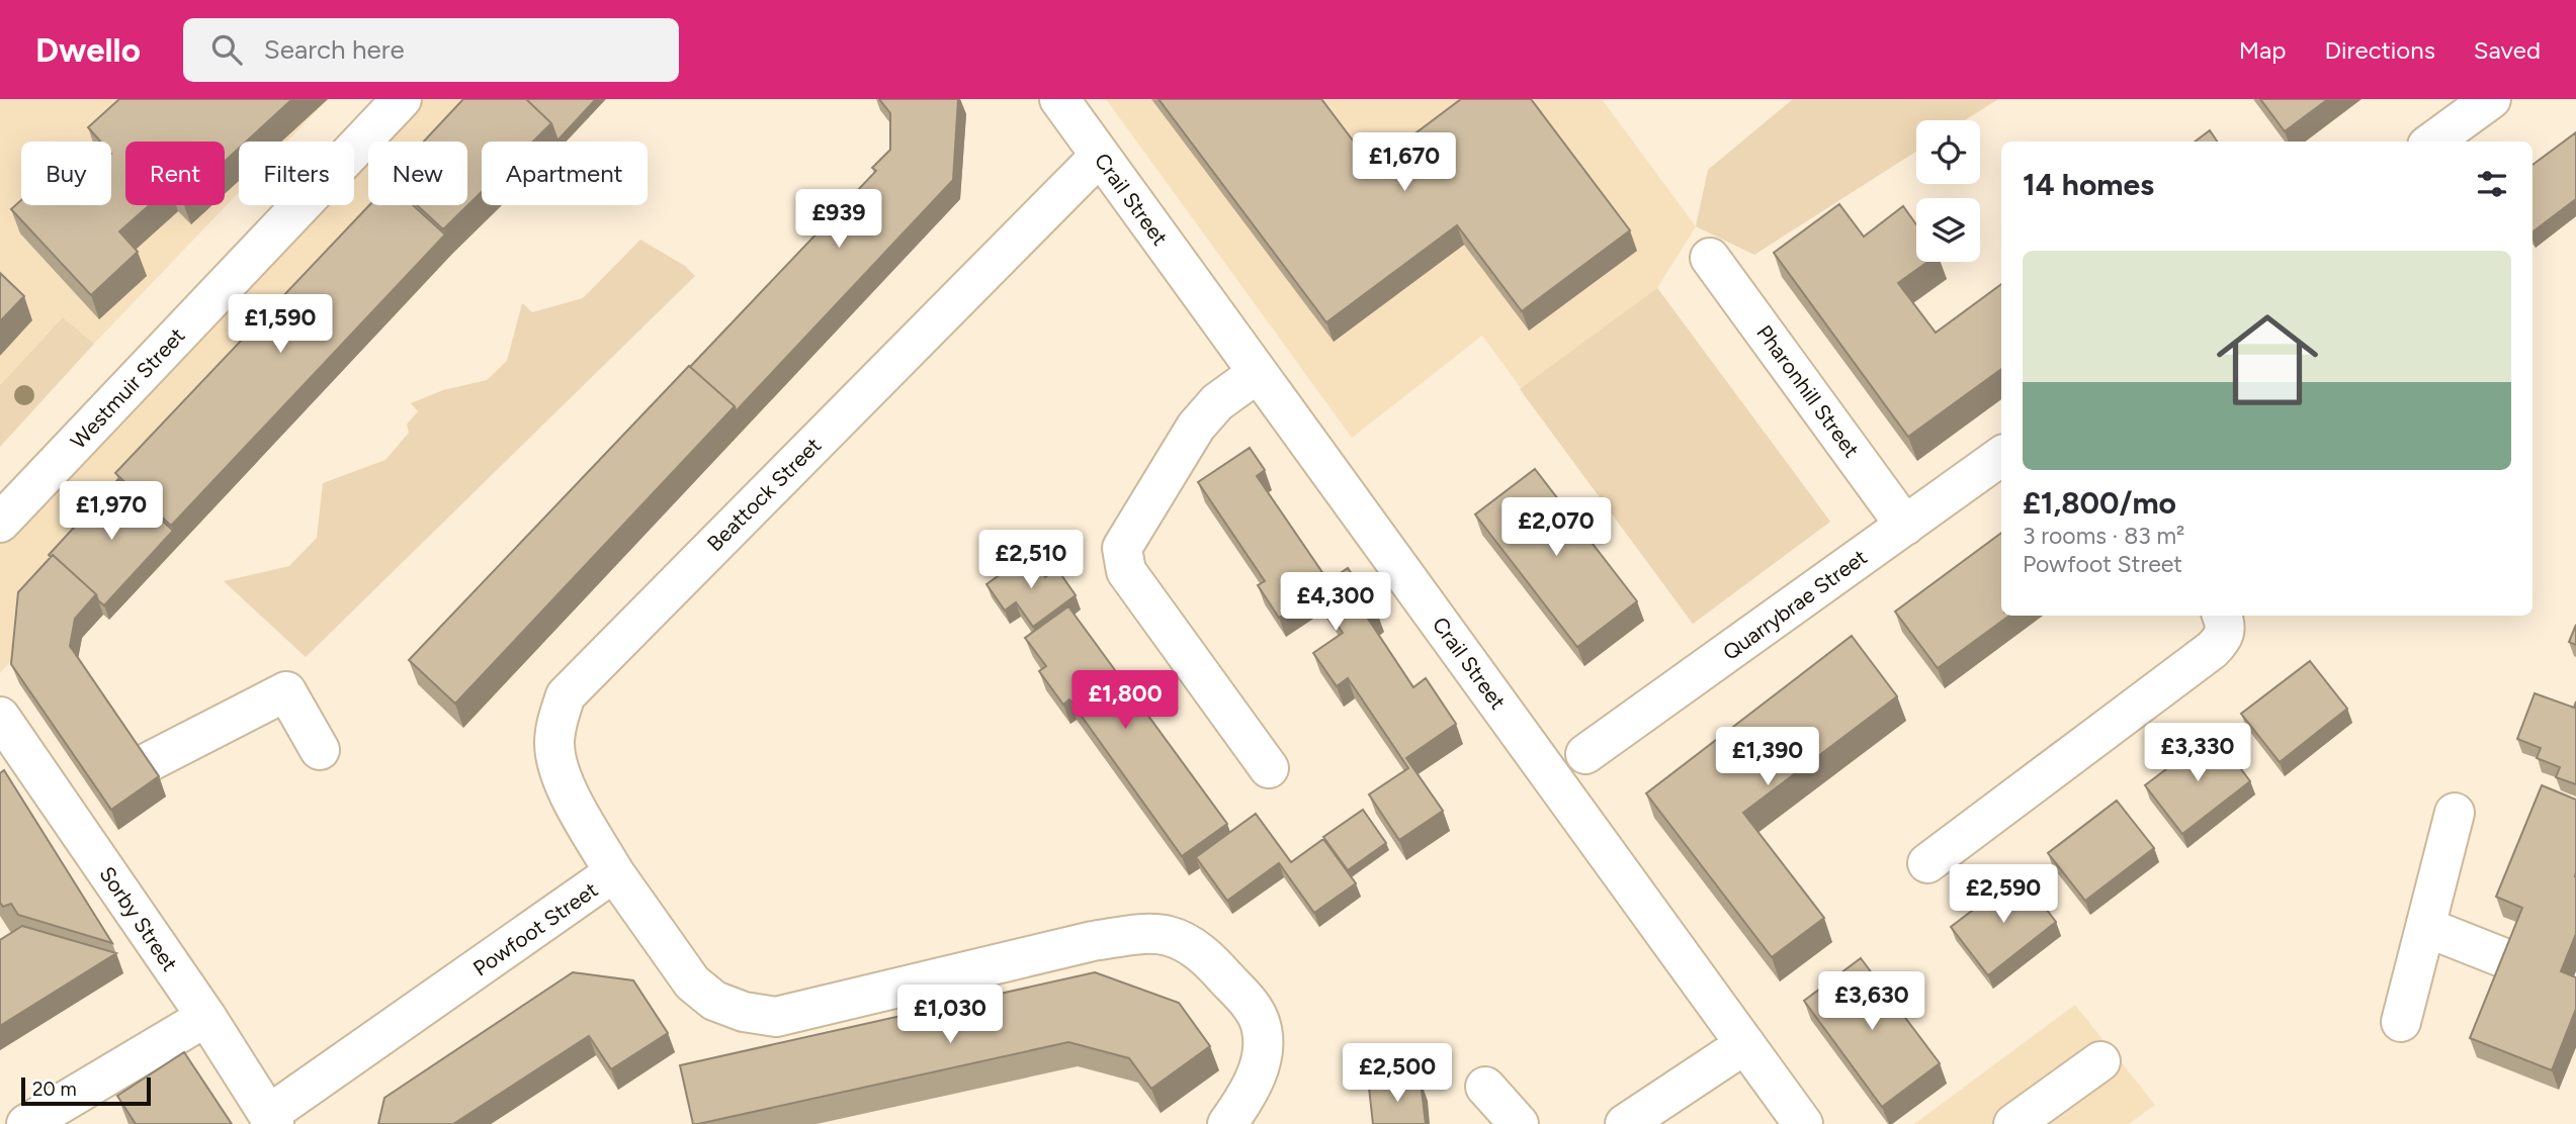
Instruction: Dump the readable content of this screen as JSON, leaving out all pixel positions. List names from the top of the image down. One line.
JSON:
{"streets":{"street":["Crail Street","Westmuir Street","Pharonhill Street","Beattock Street","Quarrybrae Street","Sorby Street","Powfoot Street"]},"crossings":[["Crail Street","Beattock Street"],["Pharonhill Street","Quarrybrae Street"],["Beattock Street","Powfoot Street"],["Sorby Street","Powfoot Street"]],"scale_bar":"20 m","page":{"header":"Dwello","search":"Search here","nav":["Map","Directions","Saved"],"price":["£1,670","£939","£1,590","£1,970","£2,070","£2,510","£4,300","£1,800","£3,330","£1,390","£2,590","£3,630","£1,030","£2,500"],"chip":["Buy","Rent","Filters","New","Apartment"],"heading":"14 homes","list":[{"name":"£1,800/mo","note":"3 rooms · 83 m² · Powfoot Street"}],"scale":"20 m"}}
